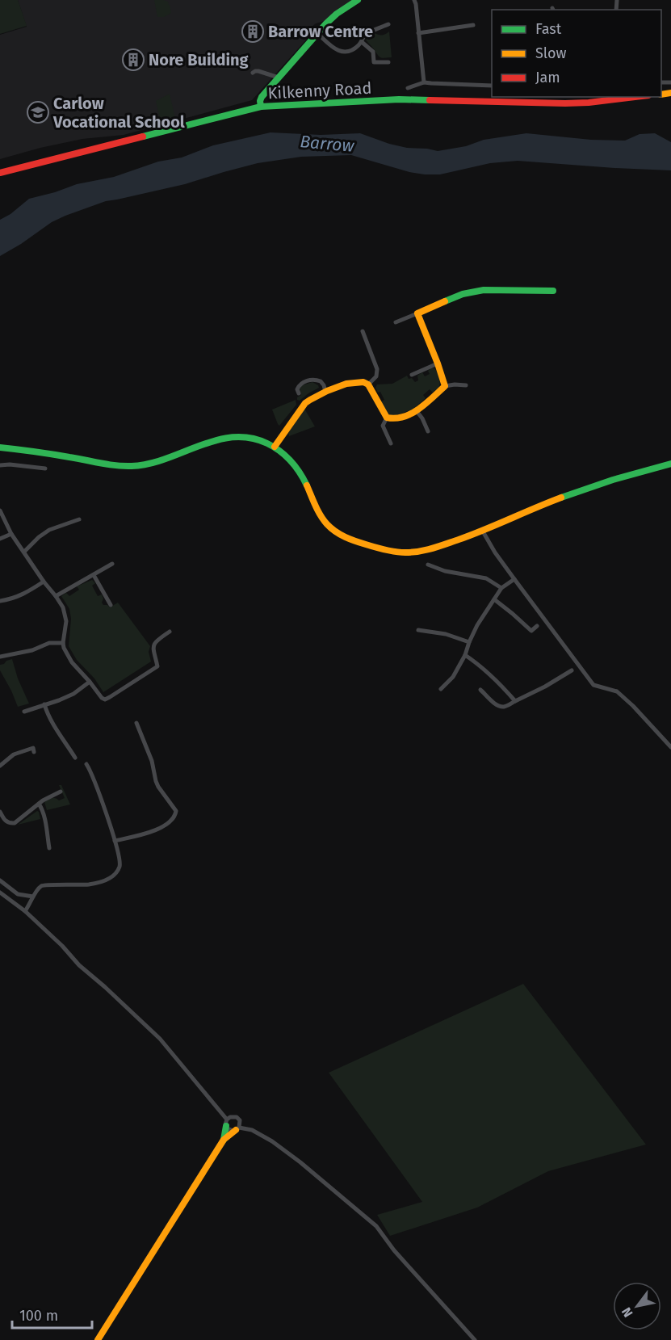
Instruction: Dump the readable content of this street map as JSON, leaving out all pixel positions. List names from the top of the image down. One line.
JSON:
{"streets":{"street":["Kilkenny Road"]},"water":["Barrow"],"places":{"building":["Barrow Centre","Nore Building"],"school or university":["Carlow Vocational School"]},"legend":["Fast","Slow","Jam"],"scale_bar":"100 m","north":"bottom left"}
